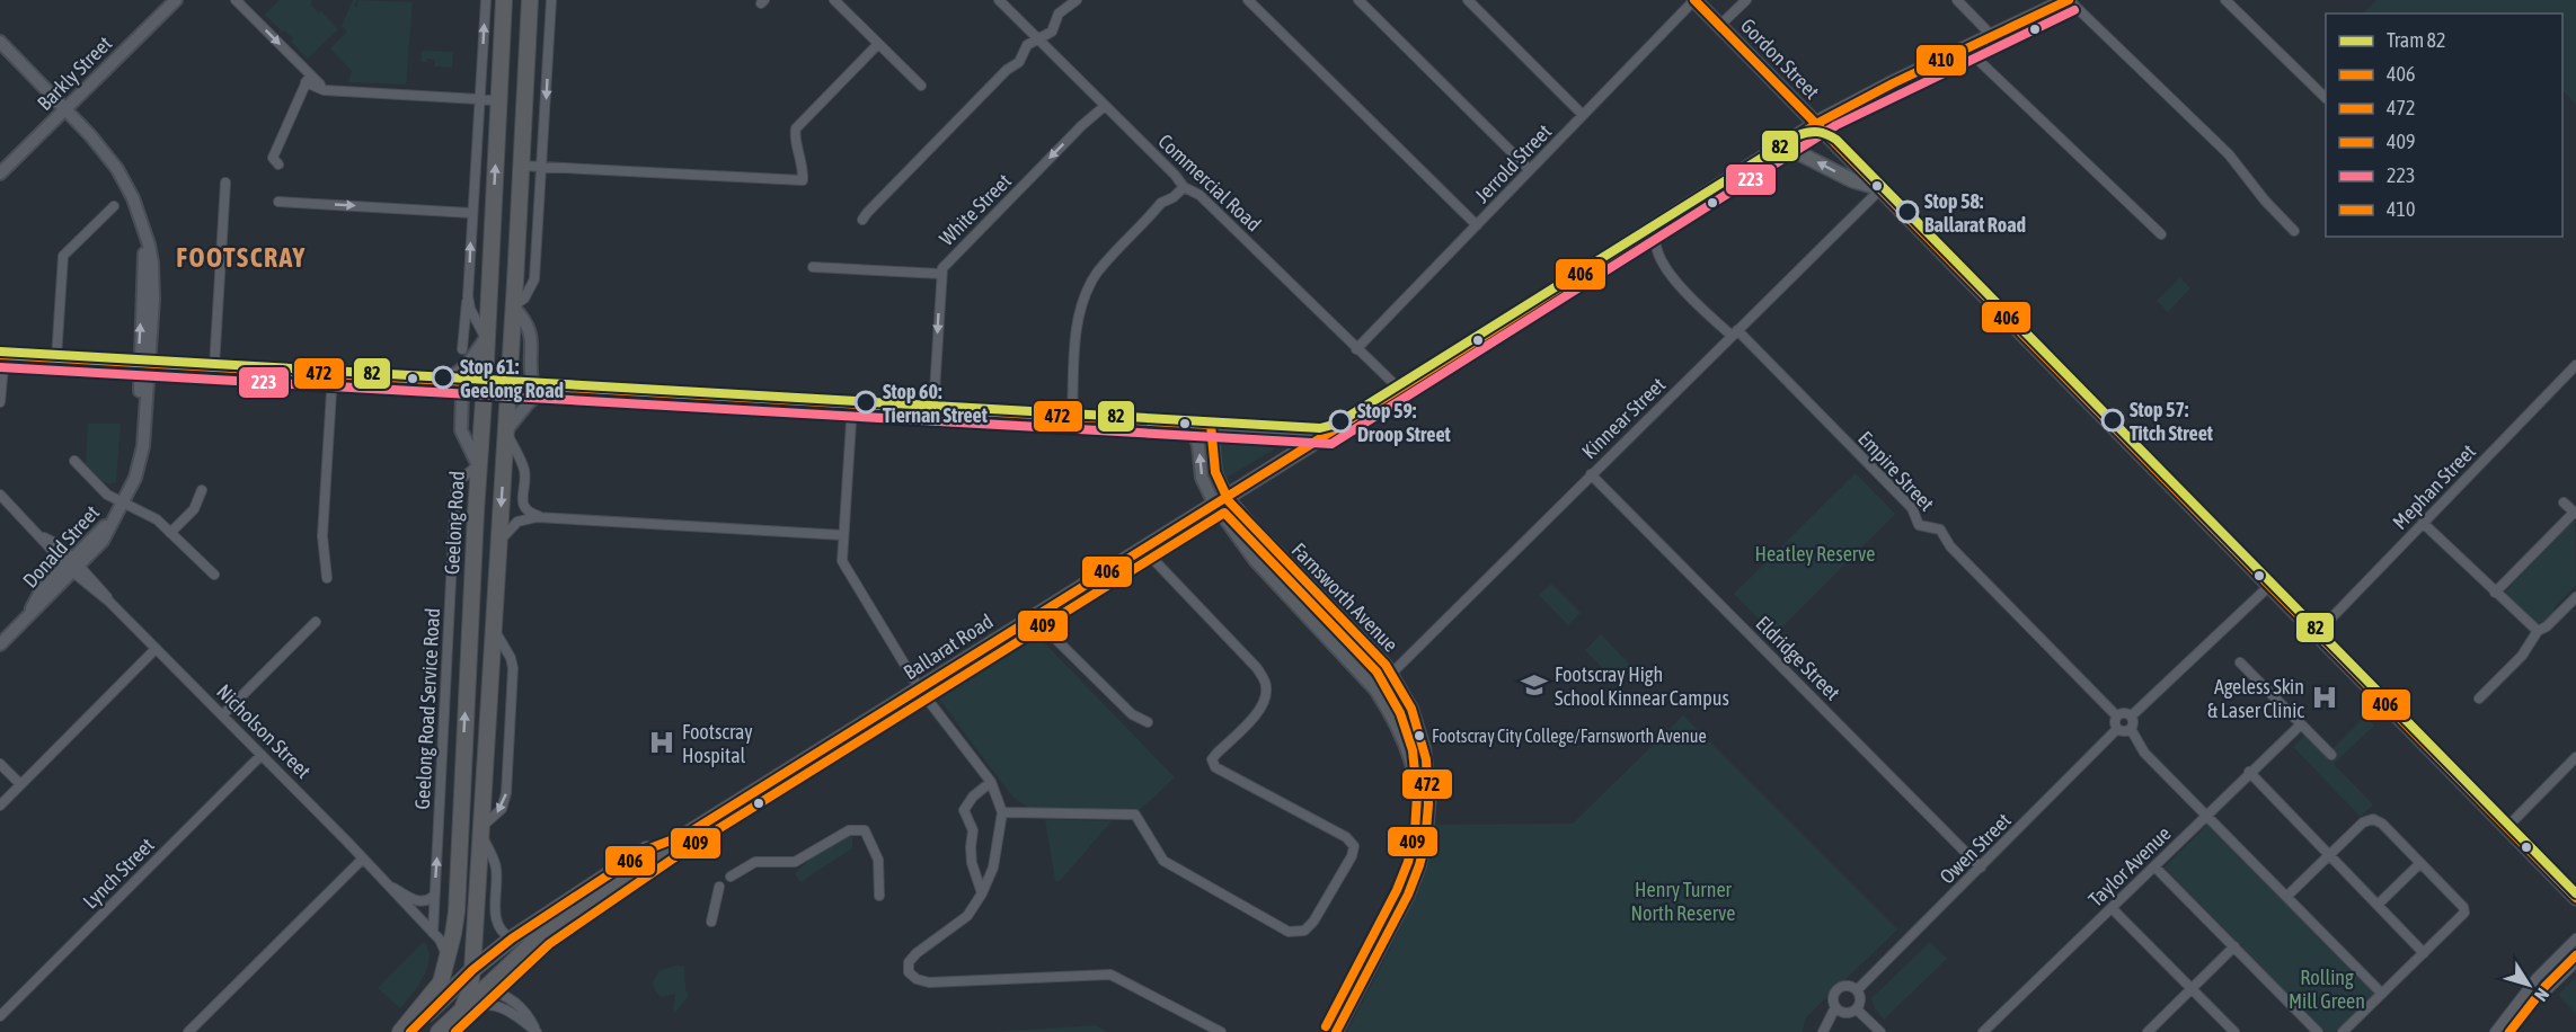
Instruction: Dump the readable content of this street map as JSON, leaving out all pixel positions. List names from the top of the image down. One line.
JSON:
{"streets":{"highway":["Geelong Road","Ballarat Road"],"main road":["Gordon Street","Farnsworth Avenue"],"street":["Barkly Street","Jerrold Street","Commercial Road","White Street","Kinnear Street","Empire Street","Mephan Street","Donald Street","Eldridge Street","Geelong Road Service Road","Nicholson Street","Owen Street","Taylor Avenue","Lynch Street"]},"crossings":[["Gordon Street","Jerrold Street"],["Gordon Street","Kinnear Street"],["Gordon Street","Mephan Street"],["Gordon Street","Ballarat Road"],["Barkly Street","Donald Street"],["Jerrold Street","Commercial Road"],["Commercial Road","White Street"],["Commercial Road","Ballarat Road"],["Kinnear Street","Empire Street"],["Kinnear Street","Farnsworth Avenue"],["Kinnear Street","Eldridge Street"],["Empire Street","Owen Street"],["Geelong Road","Geelong Road Service Road"],["Donald Street","Nicholson Street"],["Farnsworth Avenue","Ballarat Road"],["Eldridge Street","Owen Street"],["Geelong Road Service Road","Nicholson Street"],["Nicholson Street","Lynch Street"]],"one_way":["White Street"],"districts":["FOOTSCRAY"],"parks":["Heatley Reserve","Henry Turner North Reserve","Rolling Mill Green"],"places":{"other":["Stop 58: Ballarat Road","Stop 61: Geelong Road","Stop 60: Tiernan Street","Stop 57: Titch Street","Stop 59: Droop Street","Footscray City College/Farnsworth Avenue"],"school or university":["Footscray High School Kinnear Campus"],"hospital":["Ageless Skin & Laser Clinic","Footscray Hospital"]},"lines":["transit line 410","transit line 223","transit line 406","tram line 82","transit line 472","transit line 409"],"legend":["Tram 82","406","472","409","223","410"],"north":"bottom right"}
